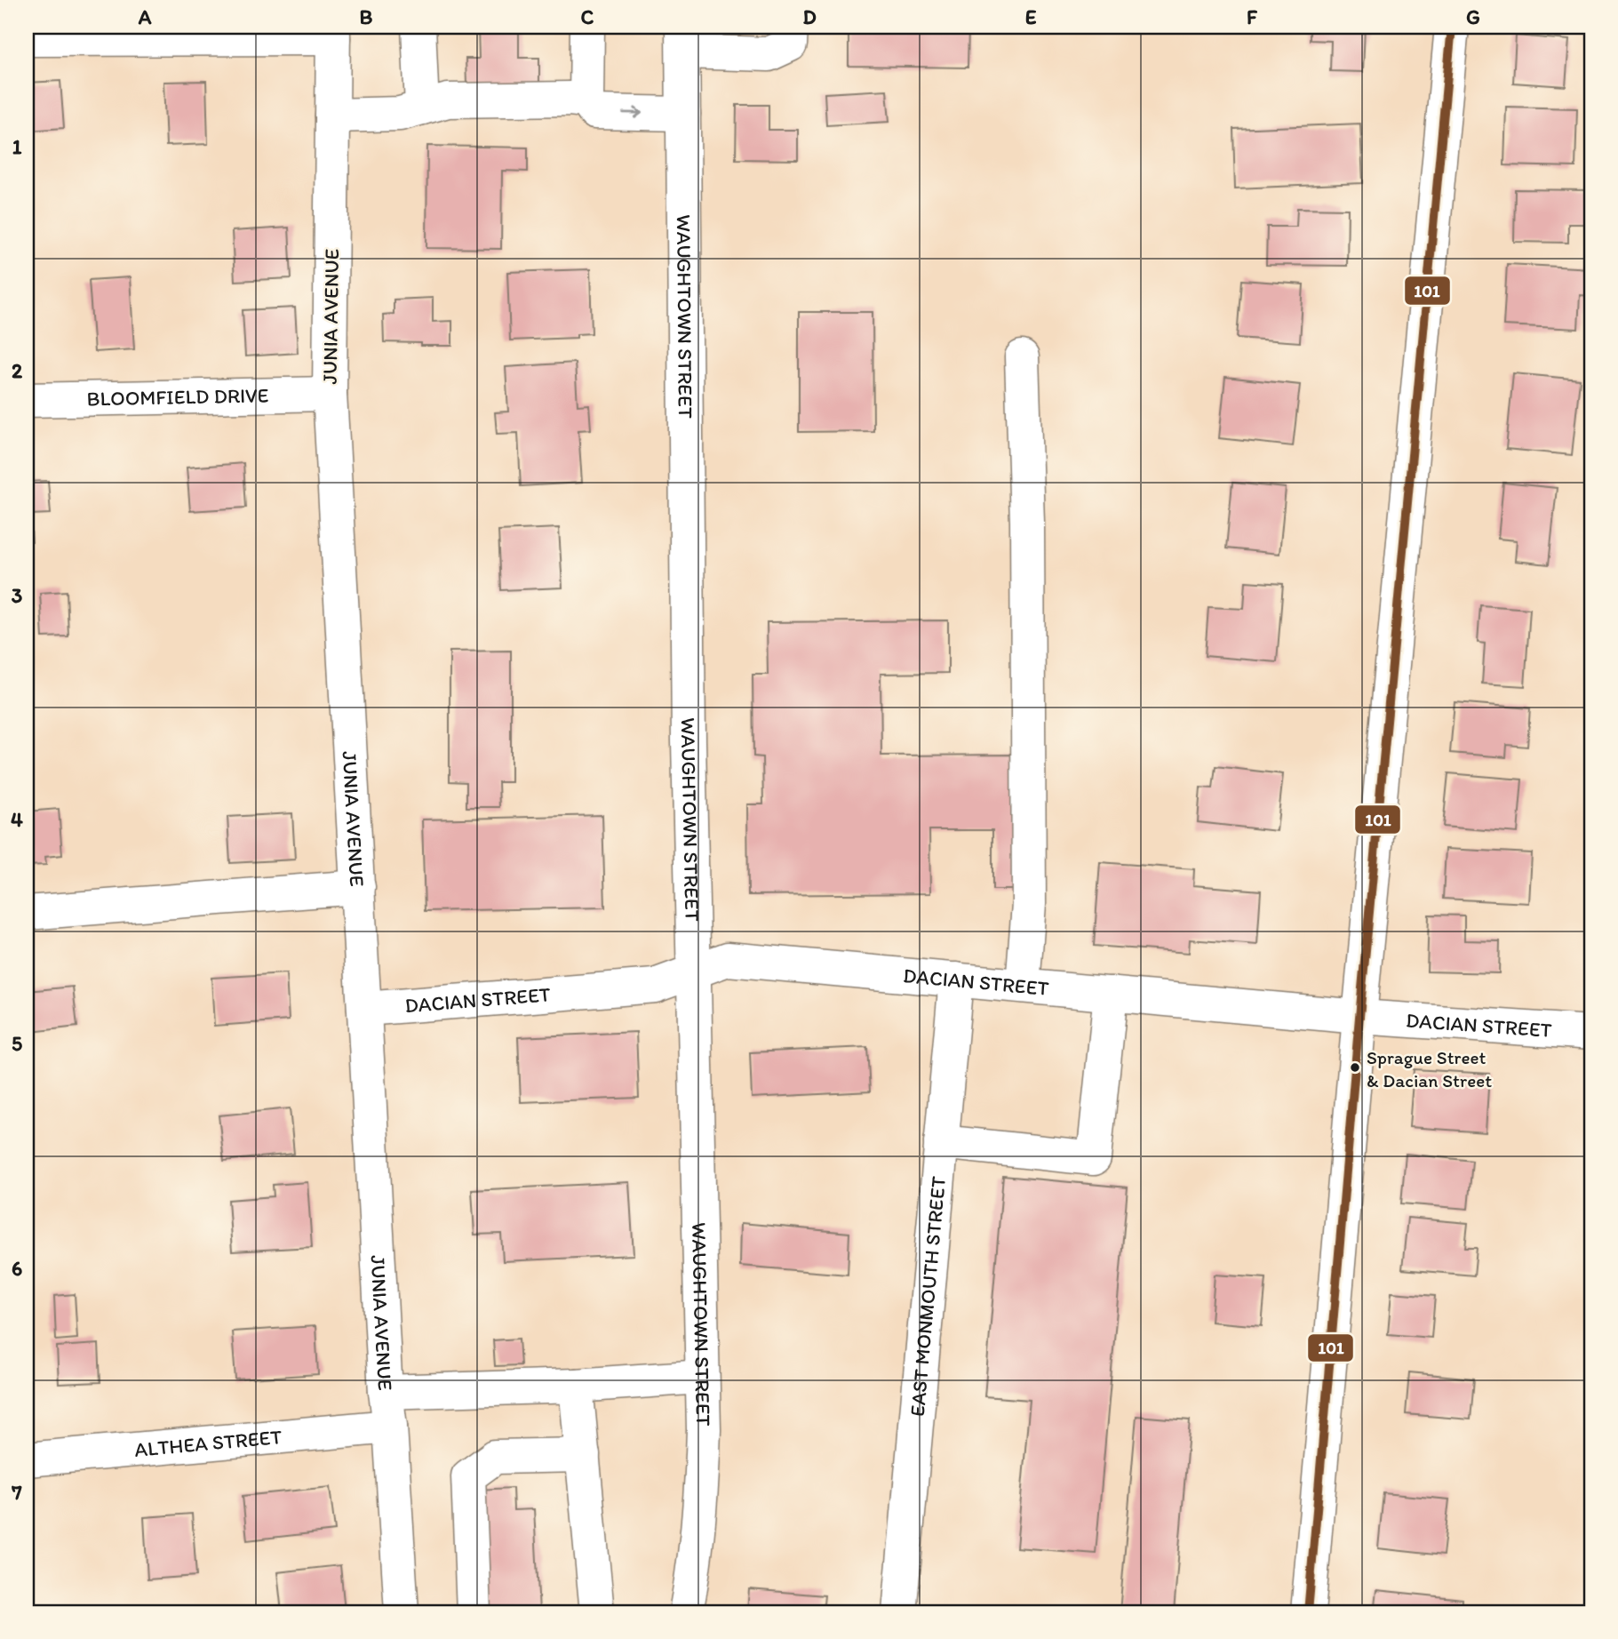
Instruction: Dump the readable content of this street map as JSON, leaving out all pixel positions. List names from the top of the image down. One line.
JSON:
{"streets":{"street":["JUNIA AVENUE","WAUGHTOWN STREET","BLOOMFIELD DRIVE","DACIAN STREET","EAST MONMOUTH STREET","ALTHEA STREET"]},"crossings":[["JUNIA AVENUE","BLOOMFIELD DRIVE"],["JUNIA AVENUE","DACIAN STREET"],["JUNIA AVENUE","ALTHEA STREET"],["WAUGHTOWN STREET","DACIAN STREET"],["DACIAN STREET","EAST MONMOUTH STREET"]],"places":["Sprague Street & Dacian Street"],"lines":["transit line 101"],"grid":{"columns":["A","B","C","D","E","F","G"],"rows":["1","2","3","4","5","6","7"]}}
